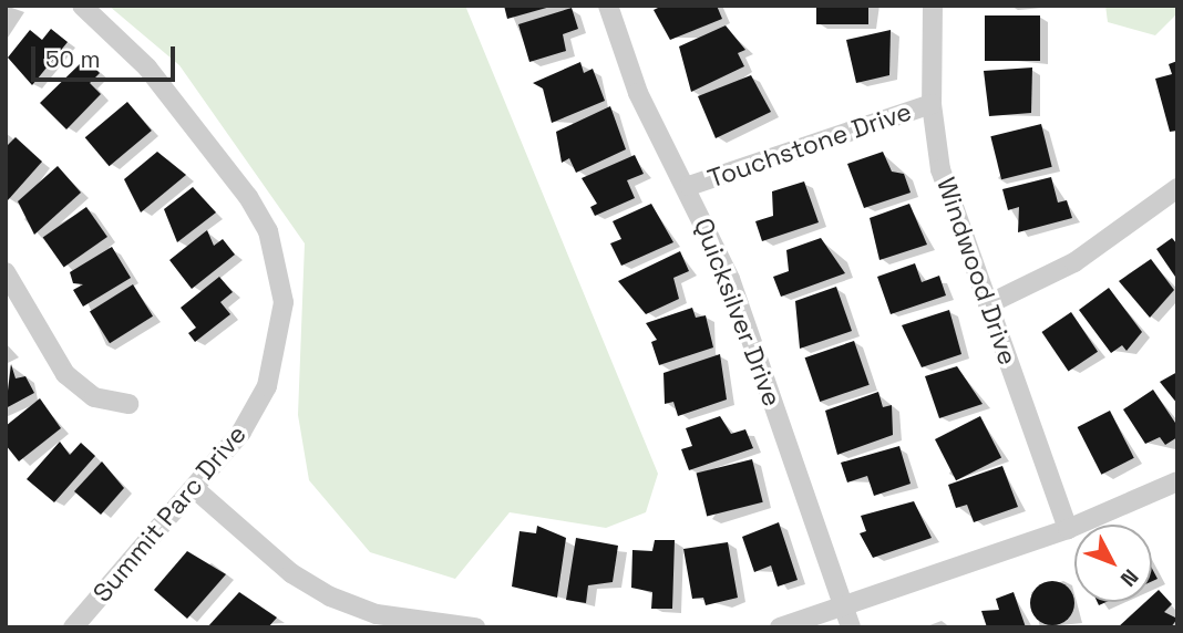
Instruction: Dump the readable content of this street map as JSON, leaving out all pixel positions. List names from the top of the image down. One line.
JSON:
{"streets":{"street":["Touchstone Drive","Windwood Drive","Quicksilver Drive","Summit Parc Drive"]},"crossings":[["Touchstone Drive","Windwood Drive"],["Touchstone Drive","Quicksilver Drive"]],"scale_bar":"50 m","north":"bottom right"}
